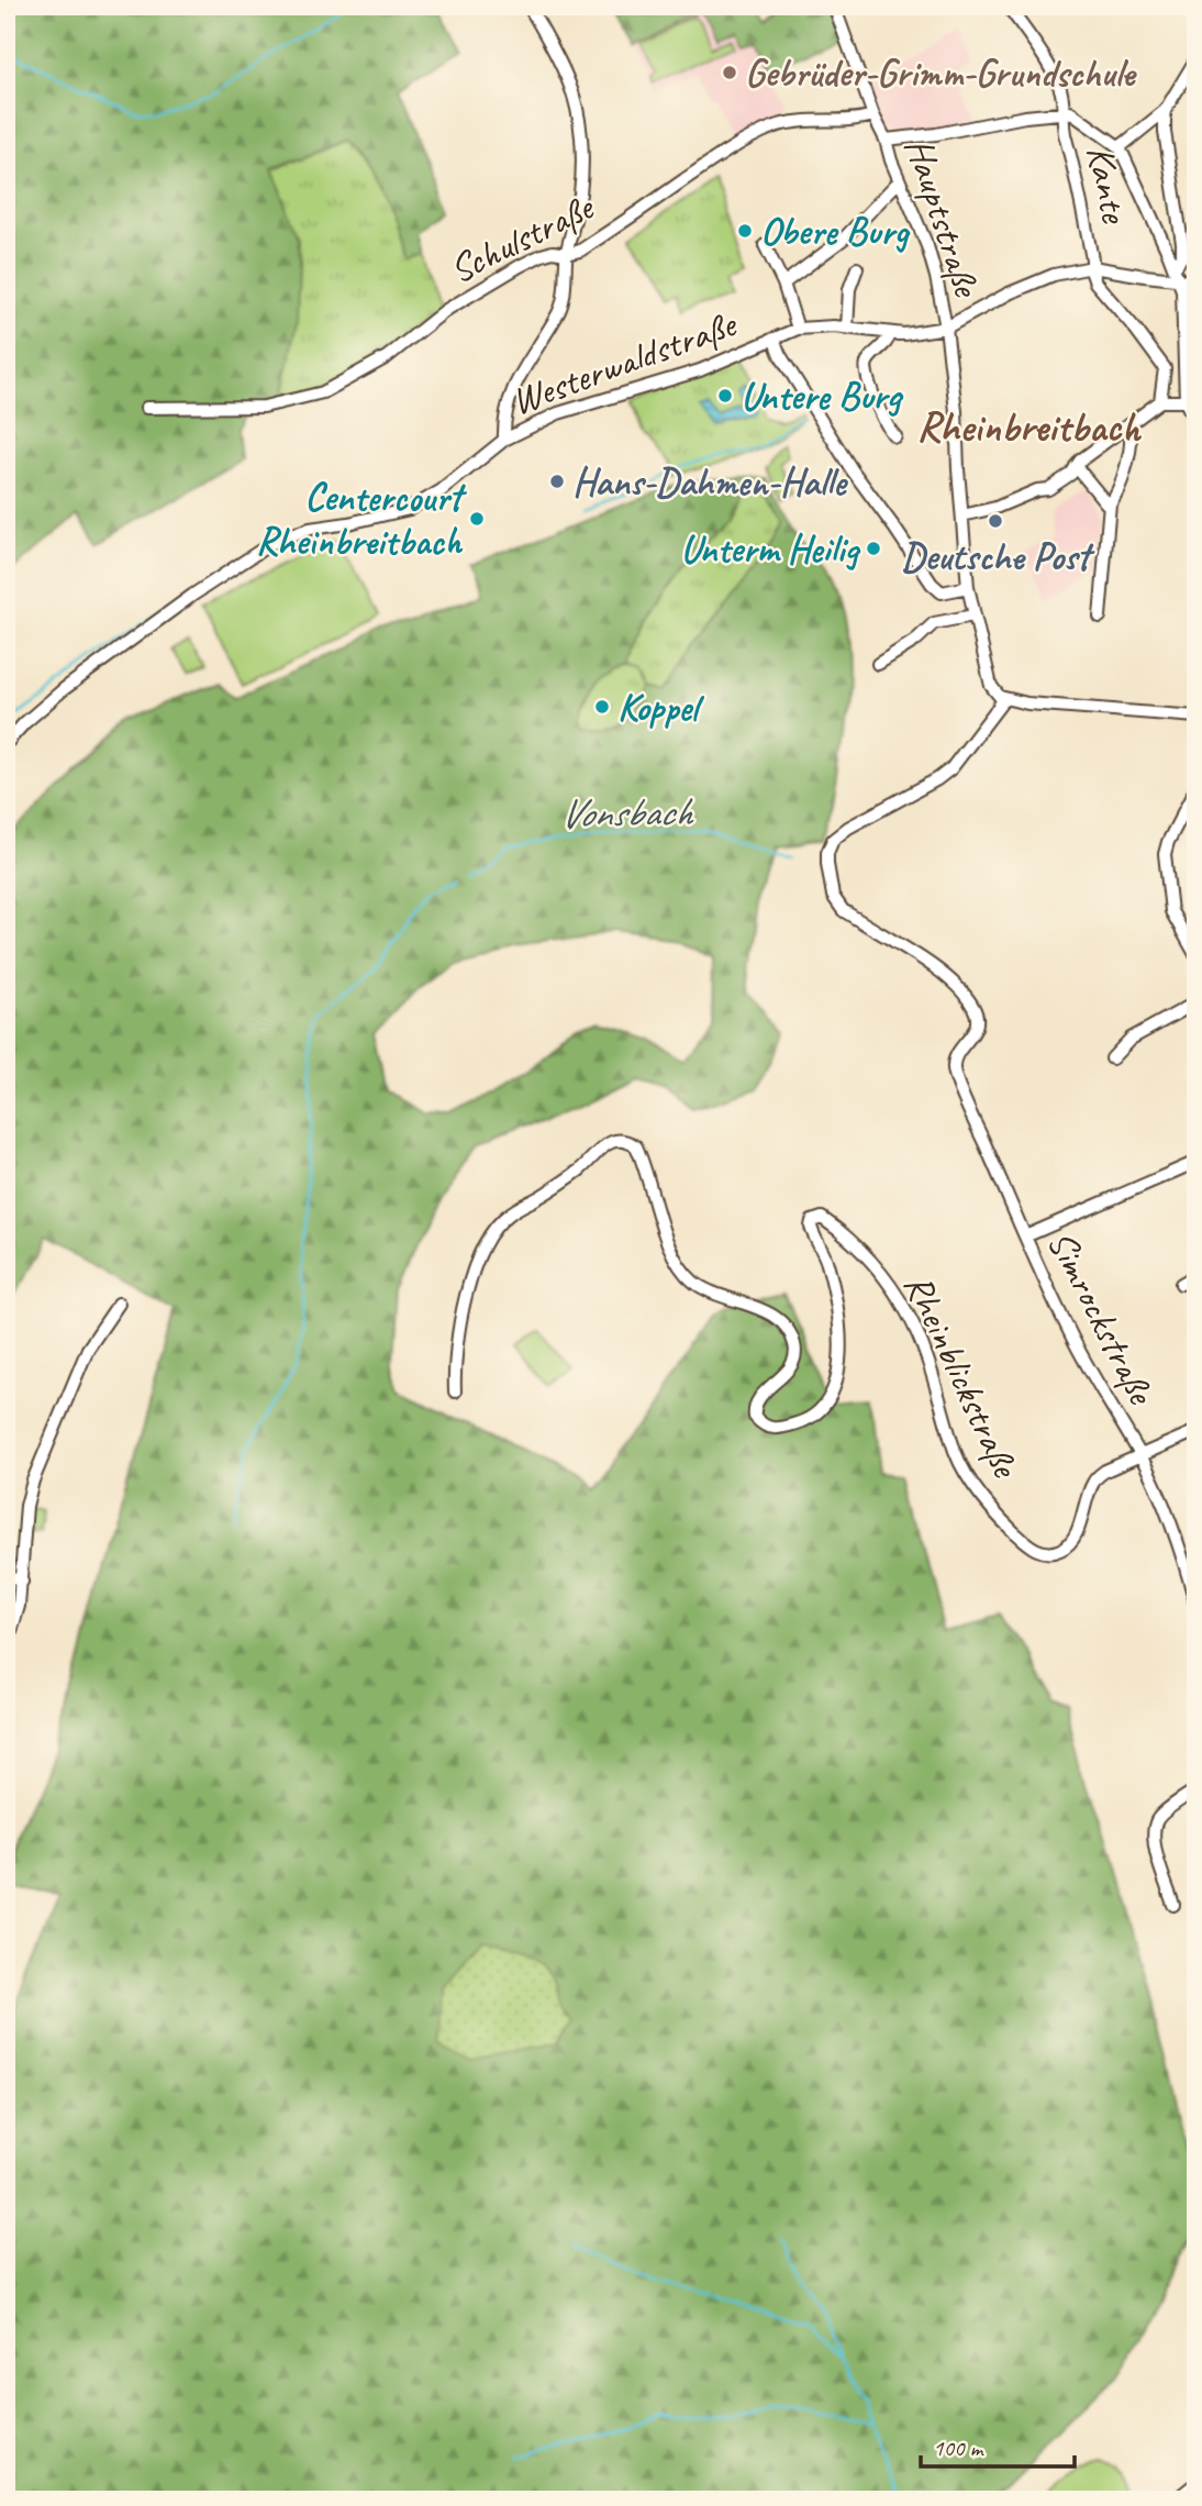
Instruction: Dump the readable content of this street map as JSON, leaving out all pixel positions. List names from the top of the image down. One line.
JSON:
{"streets":{"street":["Kante","Hauptstraße","Schulstraße","Westerwaldstraße","Simrockstraße","Rheinblickstraße"]},"crossings":[["Kante","Westerwaldstraße"],["Hauptstraße","Schulstraße"],["Hauptstraße","Westerwaldstraße"],["Hauptstraße","Simrockstraße"],["Simrockstraße","Rheinblickstraße"]],"districts":["Rheinbreitbach"],"water":["Vonsbach"],"places":["Gebrüder-Grimm-Grundschule","Obere Burg","Untere Burg","Hans-Dahmen-Halle","Centercourt Rheinbreitbach","Deutsche Post","Unterm Heilig","Koppel"],"scale_bar":"100 m"}
